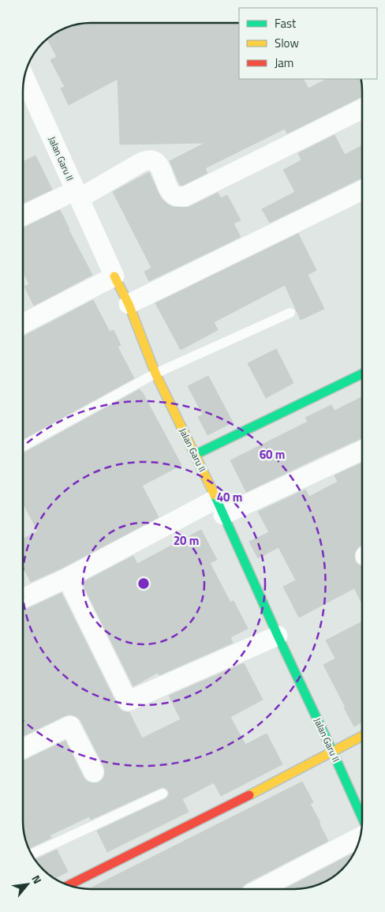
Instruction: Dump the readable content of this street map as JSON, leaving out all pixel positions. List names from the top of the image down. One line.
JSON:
{"streets":{"street":["Jalan Garu II"]},"legend":["Fast","Slow","Jam"],"north":"top right","rings":["60 m","40 m","20 m"]}
